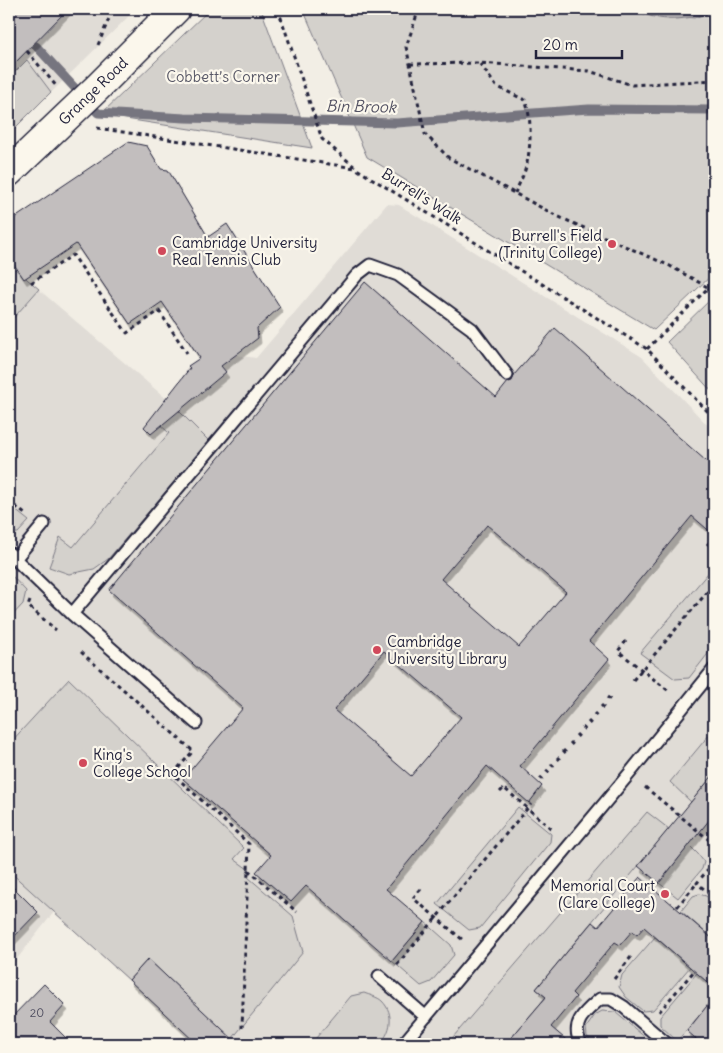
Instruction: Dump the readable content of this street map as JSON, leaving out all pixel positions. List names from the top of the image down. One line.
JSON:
{"streets":{"street":["Grange Road"],"path":["Burrell's Walk"]},"crossings":[["Grange Road","Burrell's Walk"]],"water":["Bin Brook"],"parks":["Cobbett’s Corner"],"places":["Burrell's Field (Trinity College)","Cambridge University Real Tennis Club","Cambridge University Library","King's College School","Memorial Court (Clare College)"],"house_numbers":["20"],"scale_bar":"20 m"}
